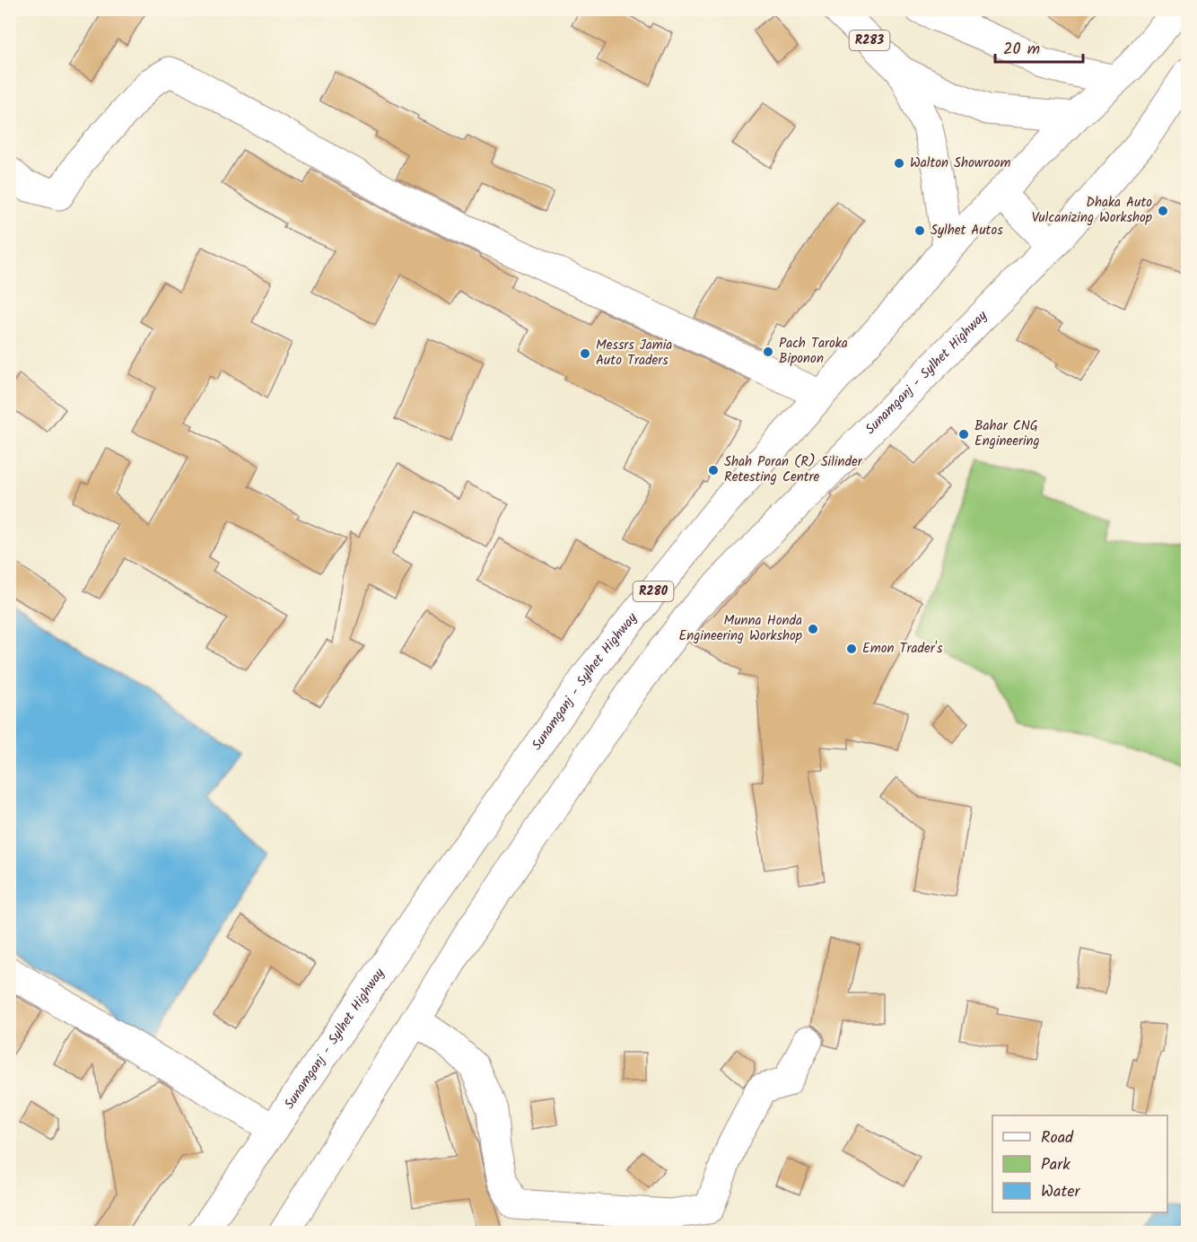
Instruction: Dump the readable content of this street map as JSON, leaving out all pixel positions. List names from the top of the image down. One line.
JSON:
{"streets":{"main road":["R283","Sunamganj - Sylhet Highway","R280"]},"places":["Walton Showroom","Dhaka Auto Vulcanizing Workshop","Sylhet Autos","Pach Taroka Biponon","Messrs Jamia Auto Traders","Bahar CNG Engineering","Shah Poran (R) Silinder Retesting Centre","Munna Honda Engineering Workshop","Emon Trader's"],"legend":["Road","Park","Water"],"scale_bar":"20 m"}
